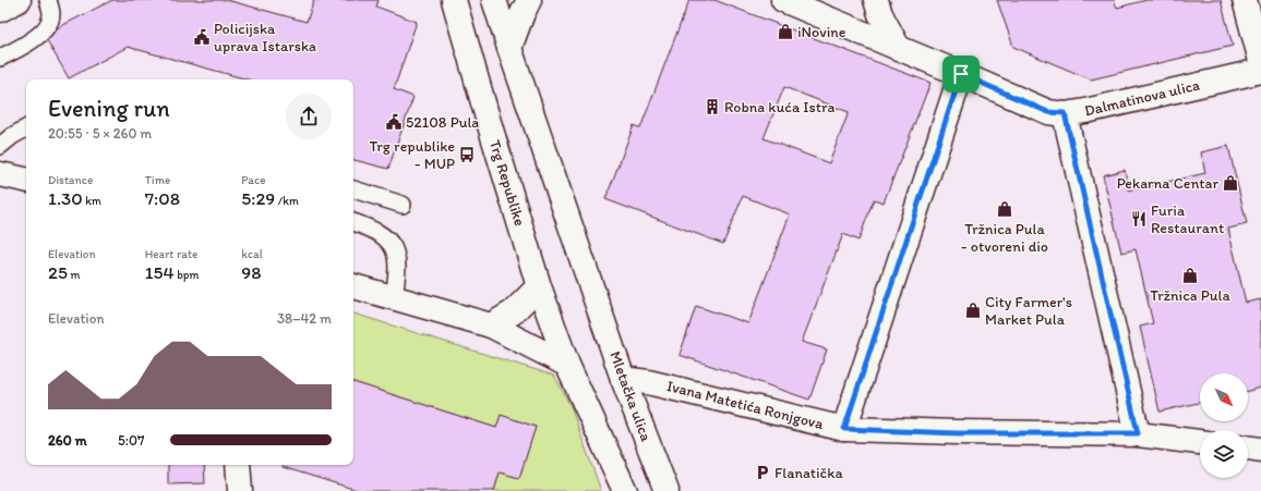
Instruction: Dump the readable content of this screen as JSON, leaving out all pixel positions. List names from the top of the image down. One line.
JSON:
{"streets":{"street":["Dalmatinova ulica","Trg Republike","Mletačka ulica","Ivana Matetića Ronjgova"]},"crossings":[["Mletačka ulica","Ivana Matetića Ronjgova"]],"places":{"shop":["iNovine","Pekarna Centar","Tržnica Pula - otvoreni dio","Tržnica Pula","City Farmer's Market Pula"],"public building":["Policijska uprava Istarska","52108 Pula"],"building":["Robna kuća Istra"],"bus stop":["Trg republike - MUP"],"restaurant":["Furia Restaurant"],"parking":["Flanatička"]},"north":"bottom right","page":{"heading":["Evening run","20:55 · 5 × 260 m"],"stats":[["Distance","1.30 km"],["Time","7:08"],["Pace","5:29 /km"],["Elevation","25 m"],["Heart rate","154 bpm"],["kcal","98"]],"chart":["Elevation","38–42 m"],"list":[{"name":"260 m","note":"5:07"}]}}
